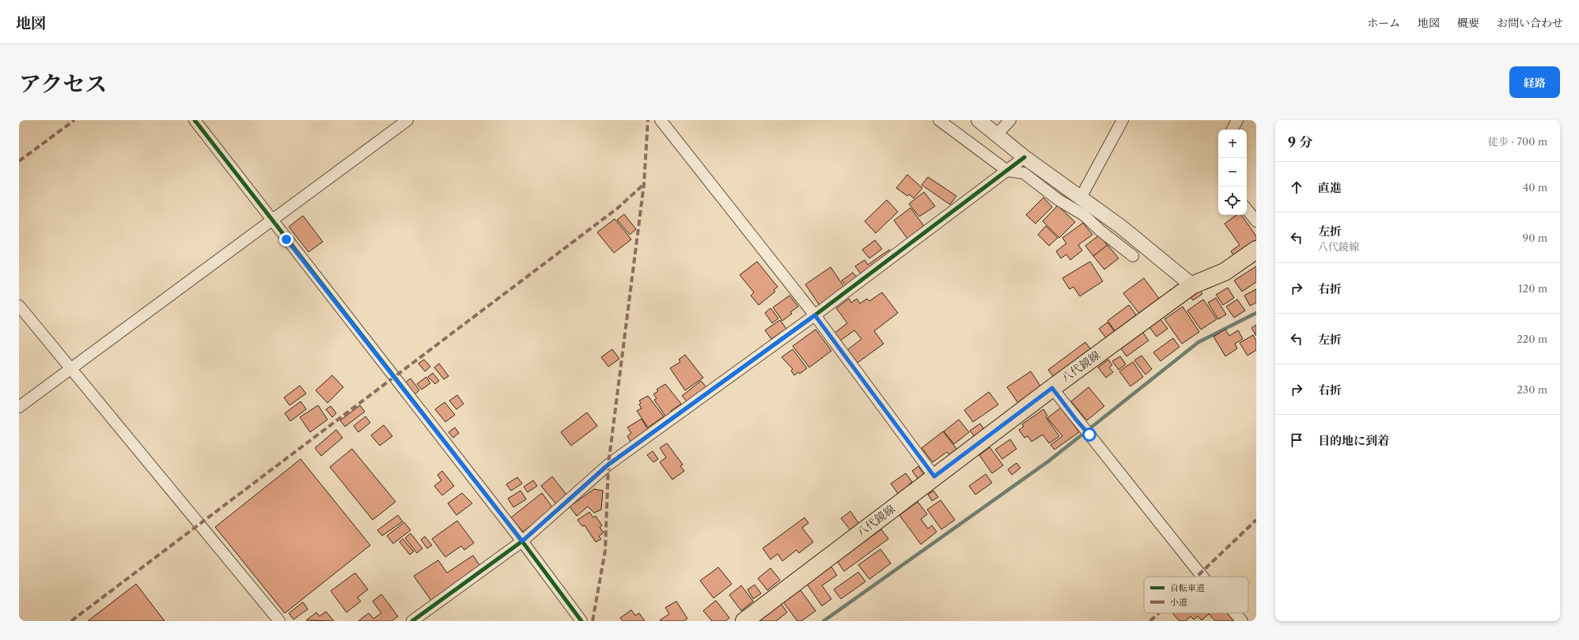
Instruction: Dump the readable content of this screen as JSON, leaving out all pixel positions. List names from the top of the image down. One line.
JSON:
{"streets":{"main road":["八代鏡線"]},"legend":["自転車道","小道"],"page":{"header":"地図","nav":["ホーム","地図","概要","お問い合わせ"],"title":"アクセス","buttons":"経路","heading":["9 分","徒歩 · 700 m"],"map_buttons":["+","−"],"list":[["直進","40 m"],["左折","八代鏡線","90 m"],["右折","120 m"],["左折","220 m"],["右折","230 m"],"目的地に到着"]}}
